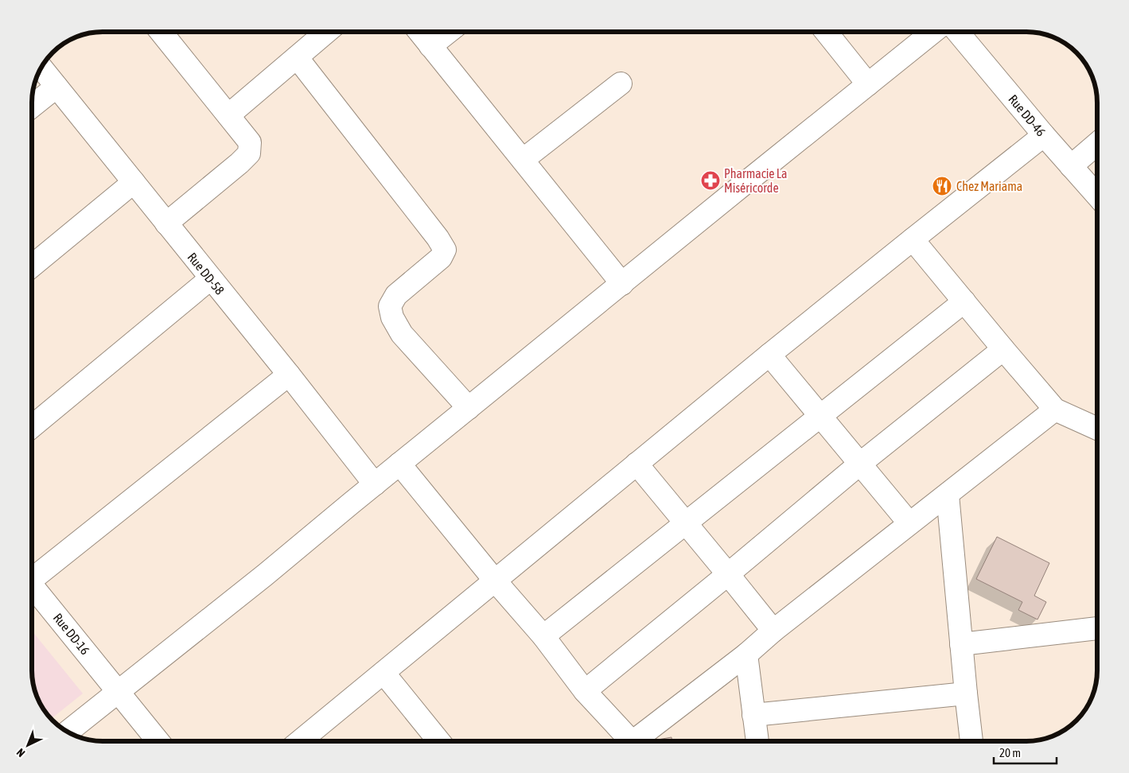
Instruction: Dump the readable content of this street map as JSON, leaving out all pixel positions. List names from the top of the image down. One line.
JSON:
{"streets":{"street":["Rue DD-46","Rue DD-58","Rue DD-16"]},"places":{"pharmacy":["Pharmacie La Miséricorde"],"restaurant":["Chez Mariama"]},"scale_bar":"20 m","north":"bottom left"}
